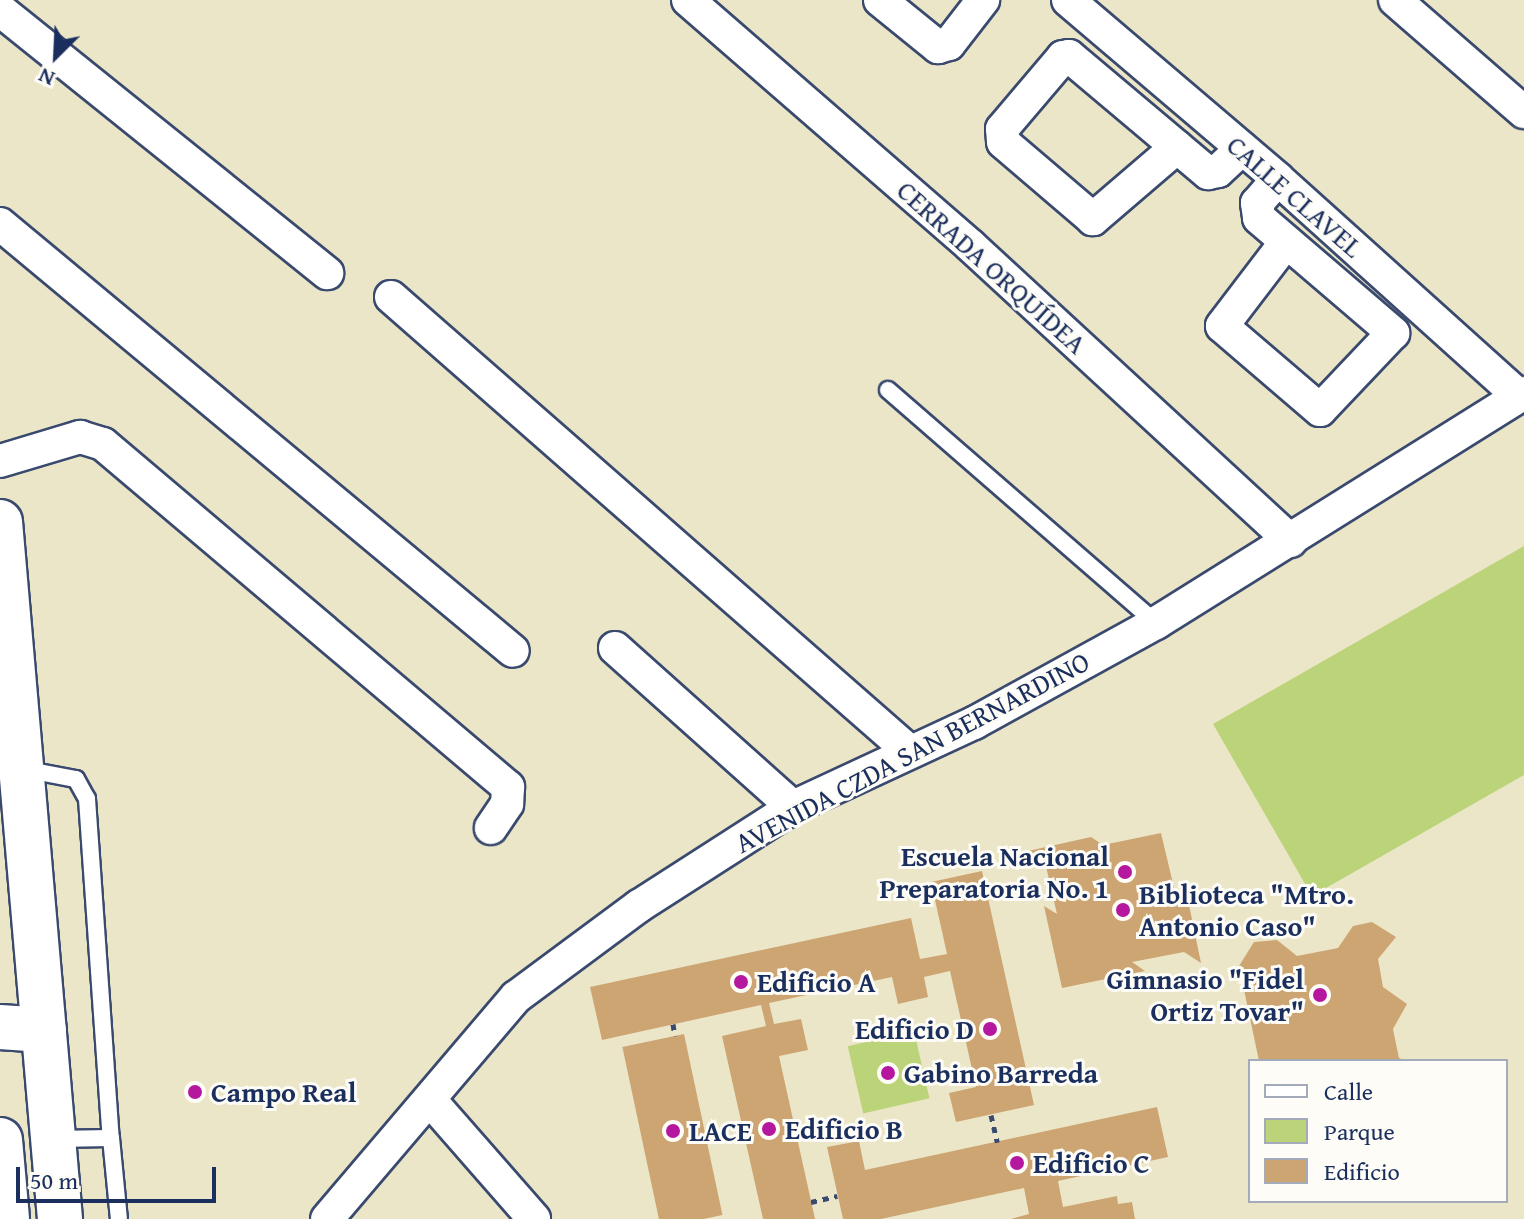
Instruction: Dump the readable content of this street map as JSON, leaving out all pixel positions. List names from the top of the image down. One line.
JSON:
{"streets":{"street":["CALLE CLAVEL","CERRADA ORQUÍDEA","AVENIDA CZDA SAN BERNARDINO"]},"crossings":[["CALLE CLAVEL","AVENIDA CZDA SAN BERNARDINO"],["CERRADA ORQUÍDEA","AVENIDA CZDA SAN BERNARDINO"]],"places":["Escuela Nacional Preparatoria No. 1","Biblioteca \"Mtro. Antonio Caso\"","Edificio A","Gimnasio \"Fidel Ortiz Tovar\"","Edificio D","Gabino Barreda","Campo Real","Edificio B","LACE","Edificio C"],"legend":["Calle","Parque","Edificio"],"scale_bar":"50 m","north":"bottom left"}
